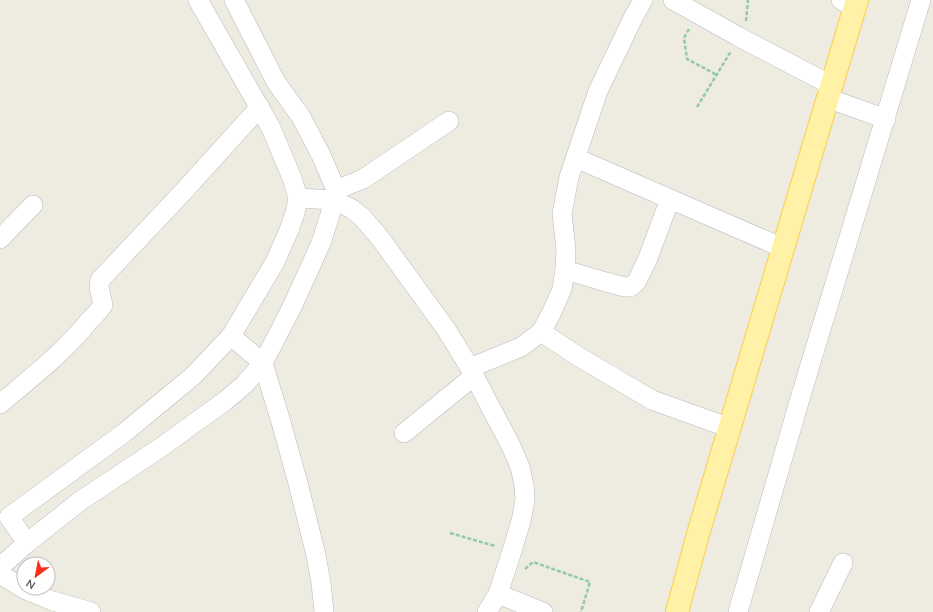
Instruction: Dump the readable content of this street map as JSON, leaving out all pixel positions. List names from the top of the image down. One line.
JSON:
{"north":"bottom left"}
